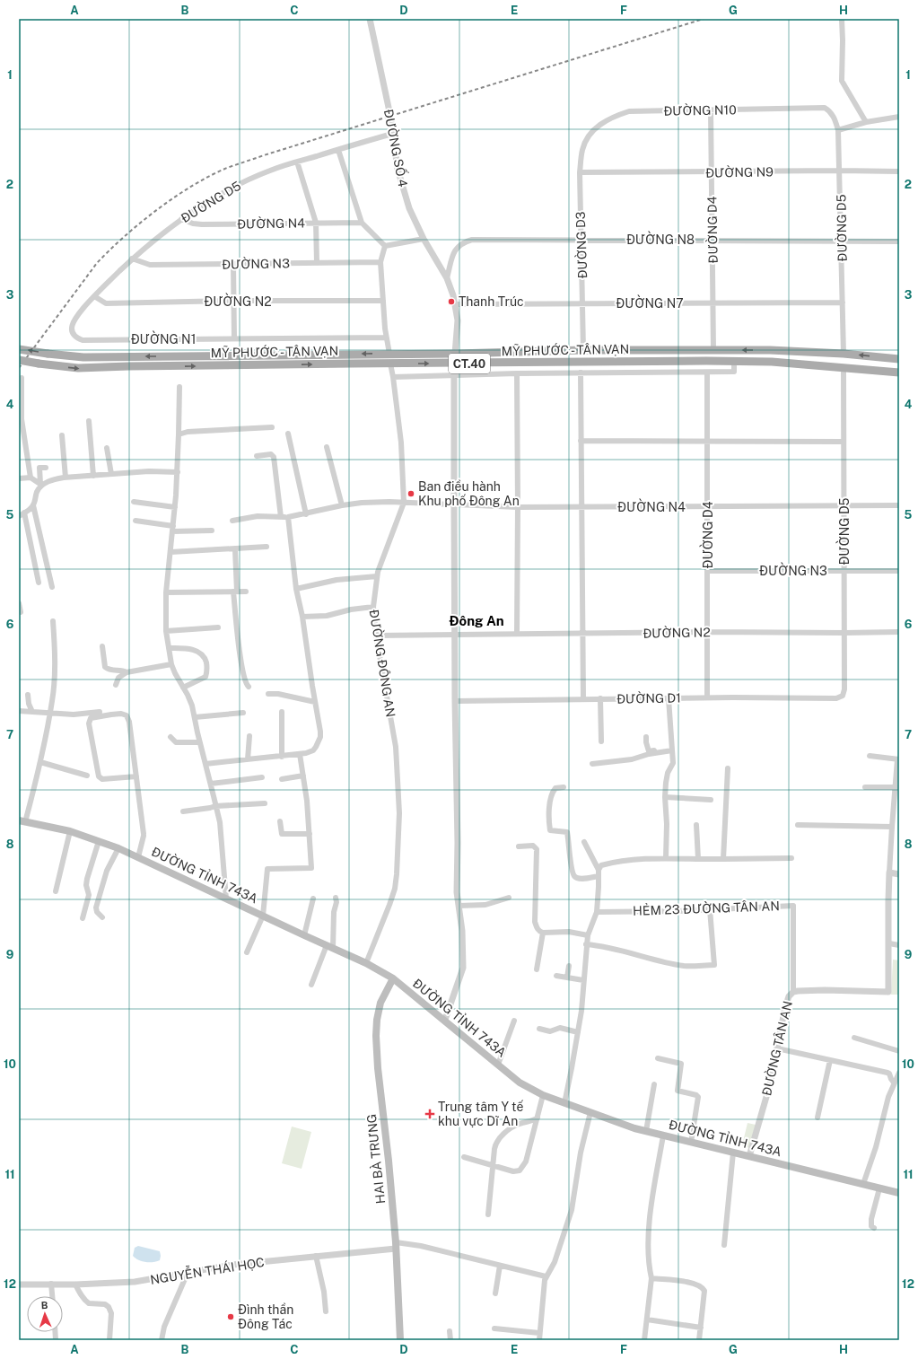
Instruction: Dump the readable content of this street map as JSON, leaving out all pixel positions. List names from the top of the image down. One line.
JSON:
{"streets":{"main road":["MỸ PHƯỚC - TÂN VẠN","CT.40","ĐƯỜNG TỈNH 743A","HAI BÀ TRƯNG"],"street":["ĐƯỜNG N10","ĐƯỜNG SỐ 4","ĐƯỜNG N9","ĐƯỜNG D5","ĐƯỜNG N4","ĐƯỜNG D4","ĐƯỜNG N8","ĐƯỜNG D3","ĐƯỜNG N3","ĐƯỜNG N2","ĐƯỜNG N7","ĐƯỜNG N1","ĐƯỜNG ĐÔNG AN","ĐƯỜNG D1","HẺM 23 ĐƯỜNG TÂN AN","ĐƯỜNG TÂN AN","NGUYỄN THÁI HỌC"]},"crossings":[["ĐƯỜNG N10","ĐƯỜNG D5"],["ĐƯỜNG N10","ĐƯỜNG D4"],["ĐƯỜNG N10","ĐƯỜNG D3"],["ĐƯỜNG SỐ 4","ĐƯỜNG D5"],["ĐƯỜNG SỐ 4","ĐƯỜNG N8"],["ĐƯỜNG SỐ 4","ĐƯỜNG N7"],["ĐƯỜNG SỐ 4","MỸ PHƯỚC - TÂN VẠN"],["ĐƯỜNG N9","ĐƯỜNG D5"],["ĐƯỜNG N9","ĐƯỜNG D4"],["ĐƯỜNG N9","ĐƯỜNG D3"],["ĐƯỜNG D5","ĐƯỜNG N4"],["ĐƯỜNG D5","ĐƯỜNG N8"],["ĐƯỜNG D5","ĐƯỜNG N3"],["ĐƯỜNG D5","ĐƯỜNG N2"],["ĐƯỜNG D5","ĐƯỜNG N7"],["ĐƯỜNG D5","ĐƯỜNG N1"],["ĐƯỜNG D5","MỸ PHƯỚC - TÂN VẠN"],["ĐƯỜNG D5","ĐƯỜNG D1"],["ĐƯỜNG N4","ĐƯỜNG D4"],["ĐƯỜNG N4","ĐƯỜNG ĐÔNG AN"],["ĐƯỜNG D4","ĐƯỜNG N8"],["ĐƯỜNG D4","ĐƯỜNG N3"],["ĐƯỜNG D4","ĐƯỜNG N2"],["ĐƯỜNG D4","ĐƯỜNG N7"],["ĐƯỜNG D4","MỸ PHƯỚC - TÂN VẠN"],["ĐƯỜNG D4","ĐƯỜNG D1"],["ĐƯỜNG N8","ĐƯỜNG D3"],["ĐƯỜNG D3","ĐƯỜNG N7"],["ĐƯỜNG D3","MỸ PHƯỚC - TÂN VẠN"],["ĐƯỜNG N2","ĐƯỜNG ĐÔNG AN"],["MỸ PHƯỚC - TÂN VẠN","ĐƯỜNG ĐÔNG AN"],["ĐƯỜNG ĐÔNG AN","ĐƯỜNG TỈNH 743A"],["ĐƯỜNG TỈNH 743A","ĐƯỜNG TÂN AN"],["ĐƯỜNG TỈNH 743A","HAI BÀ TRƯNG"],["HẺM 23 ĐƯỜNG TÂN AN","ĐƯỜNG TÂN AN"],["HAI BÀ TRƯNG","NGUYỄN THÁI HỌC"]],"districts":["Đông An"],"places":{"other":["Thanh Trúc","Ban điều hành Khu phố Đông An","Đình thần Đông Tác"],"health":["Trung tâm Y tế khu vực Dĩ An"]},"north":"top","grid":{"columns":["A","B","C","D","E","F","G","H"],"rows":["1","2","3","4","5","6","7","8","9","10","11","12"]}}
